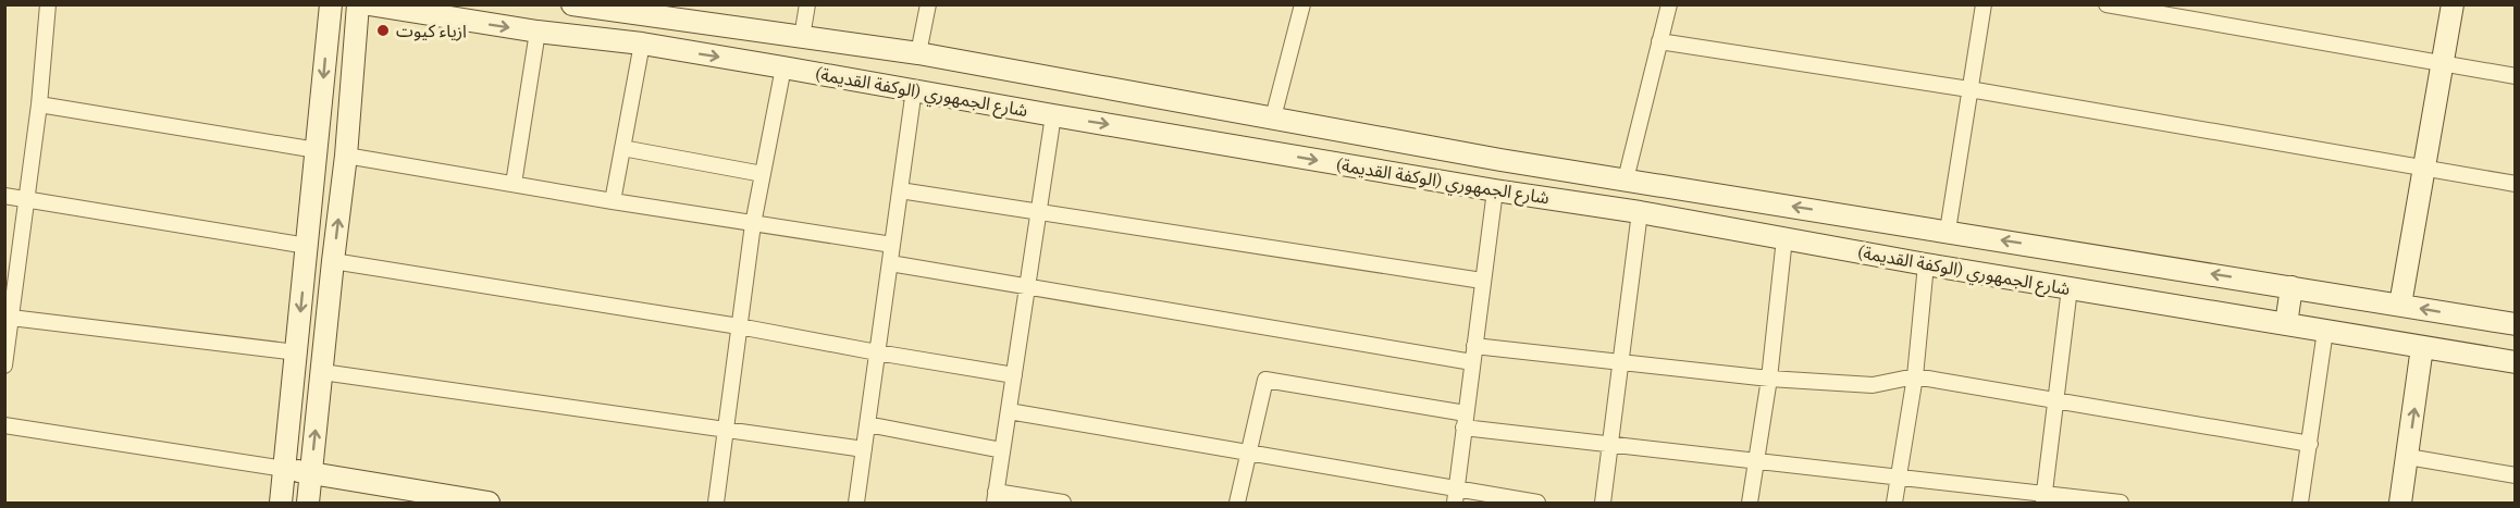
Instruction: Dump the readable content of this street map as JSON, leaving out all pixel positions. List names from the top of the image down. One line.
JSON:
{"streets":{"main road":["شارع الجمهوري (الوكفة القديمة)"]},"places":["ازياء كيوت"]}
